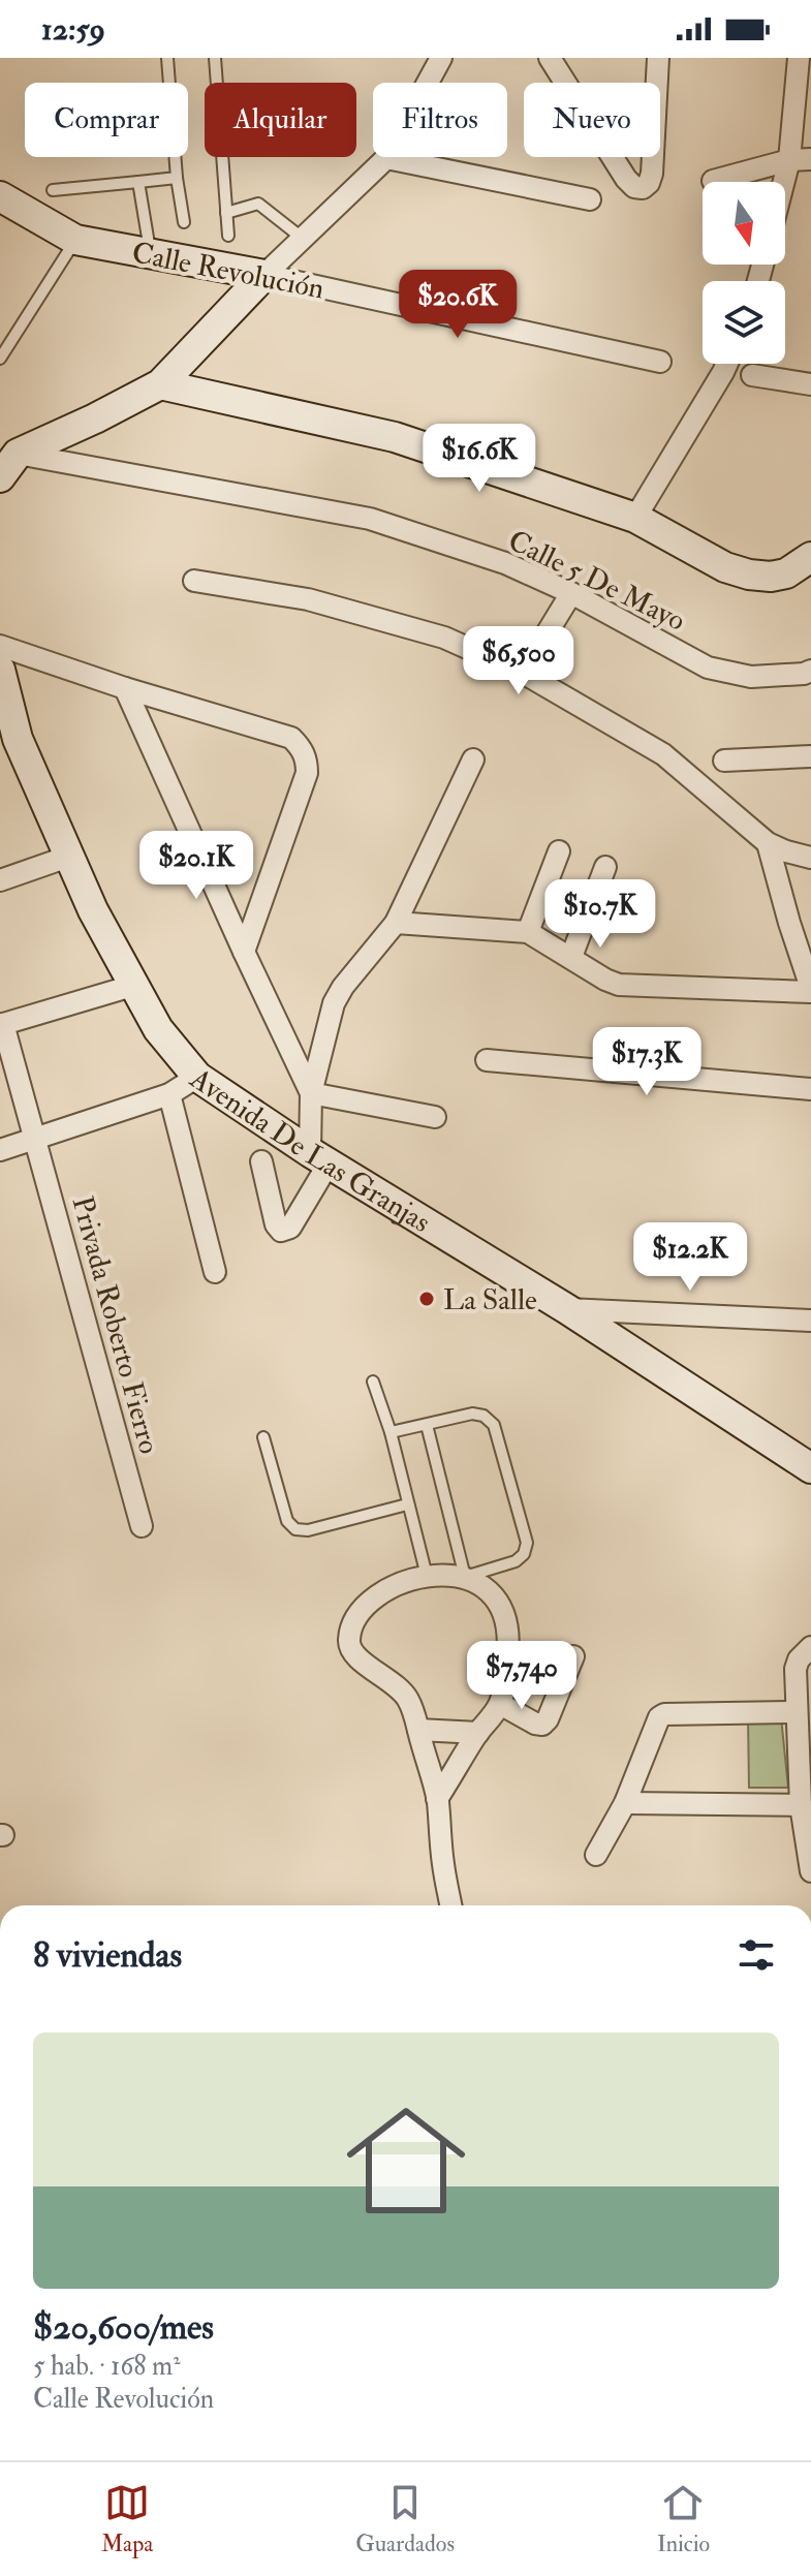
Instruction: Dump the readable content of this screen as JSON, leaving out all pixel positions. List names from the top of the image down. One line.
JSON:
{"streets":{"street":["Calle Revolución","Calle 5 De Mayo","Avenida De Las Granjas","Privada Roberto Fierro"]},"places":["La Salle"],"north":"bottom","page":{"status":"12:59","chip":["Comprar","Alquilar","Filtros","Nuevo"],"price":["$20.6K","$16.6K","$6,500","$20.1K","$10.7K","$17.3K","$12.2K","$7,740"],"heading":"8 viviendas","list":[{"name":"$20,600/mes","note":"5 hab. · 168 m² · Calle Revolución"}],"tabs":["Mapa","Guardados","Inicio"]}}
